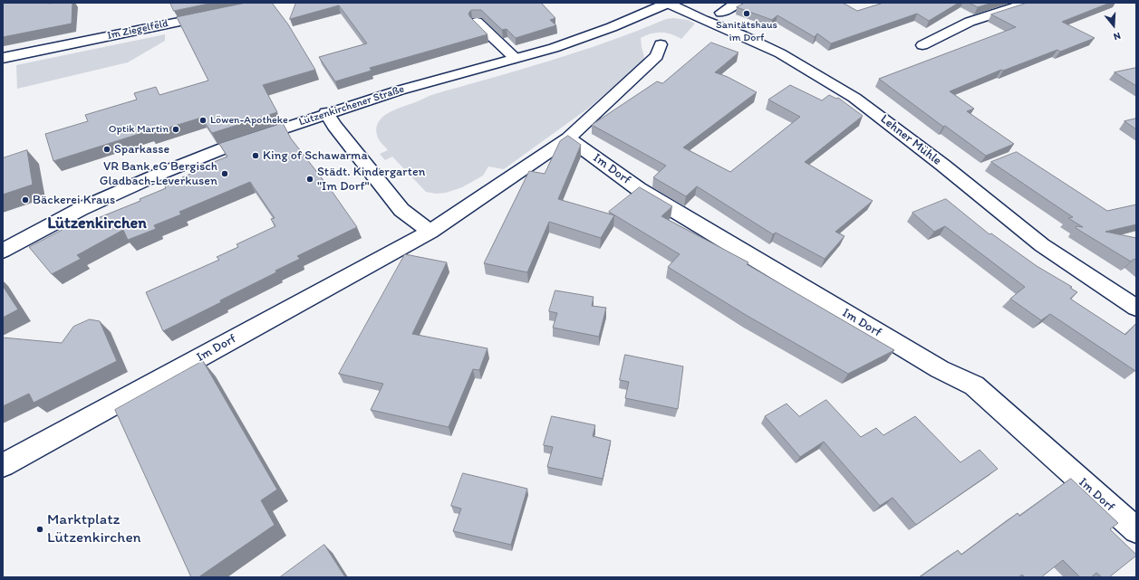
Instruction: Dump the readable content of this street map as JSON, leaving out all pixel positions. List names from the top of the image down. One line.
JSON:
{"streets":{"street":["Im Ziegelfeld","Lützenkirchener Straße","Lehner Mühle","Im Dorf"]},"crossings":[["Lützenkirchener Straße","Lehner Mühle"]],"districts":["Lützenkirchen"],"places":["Sanitätshaus im Dorf","Löwen-Apotheke","Optik Martin","Sparkasse","King of Schawarma","VR Bank eG Bergisch Gladbach-Leverkusen","Städt. Kindergarten \"Im Dorf\"","Bäckerei Kraus","Marktplatz Lützenkirchen"],"north":"bottom"}
